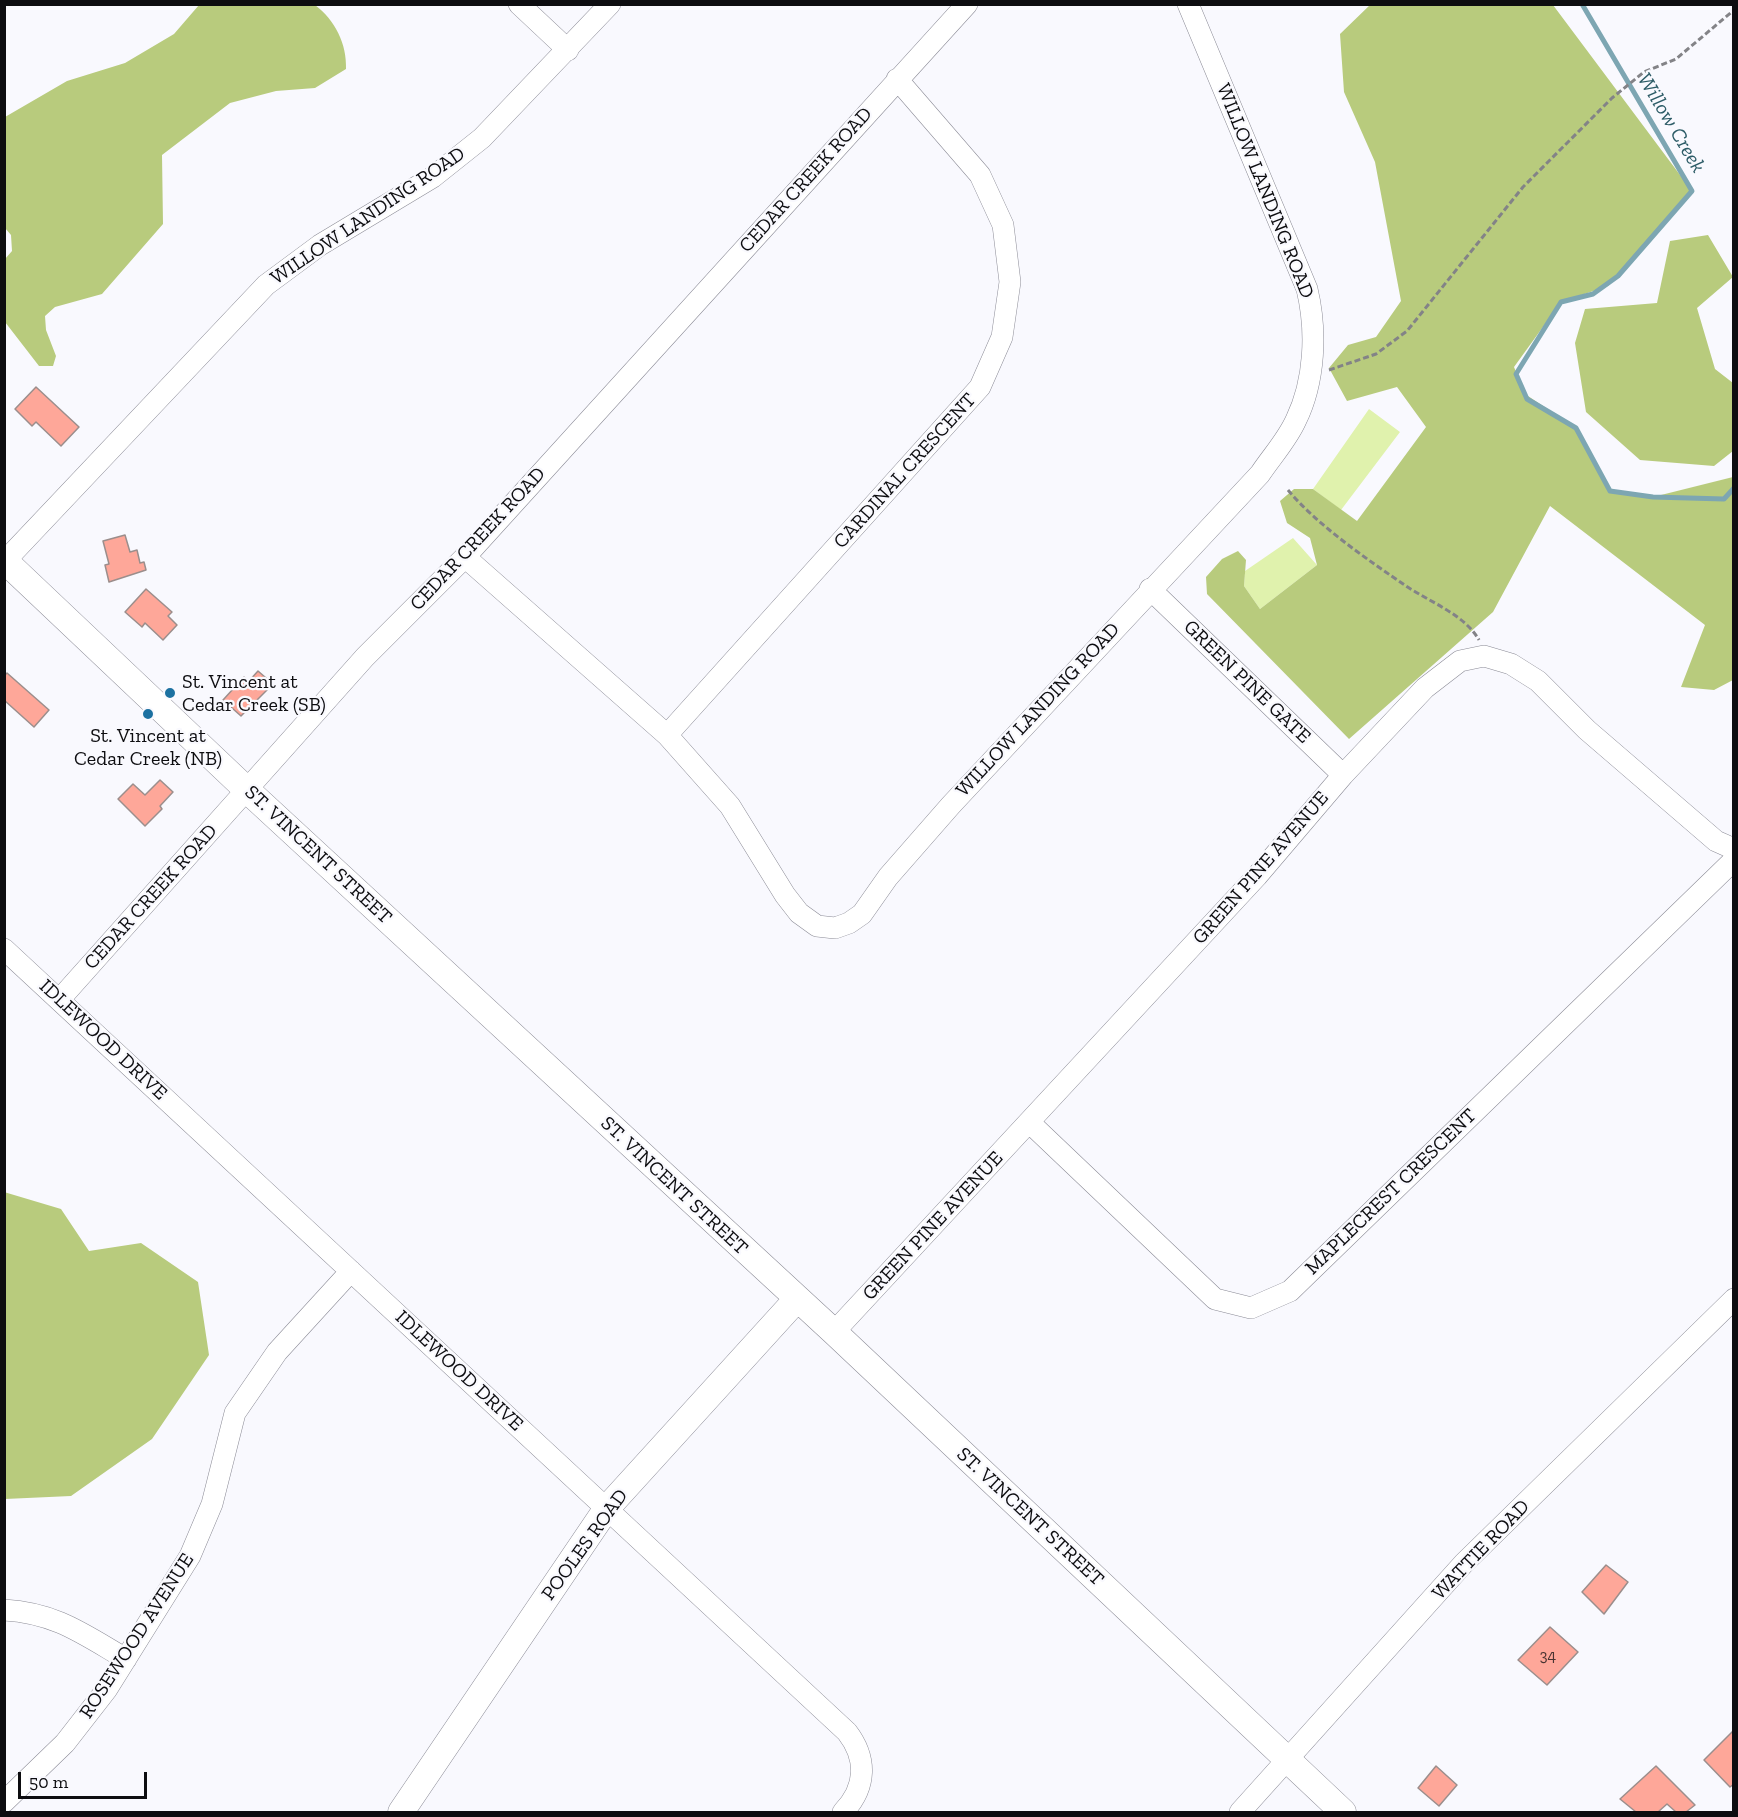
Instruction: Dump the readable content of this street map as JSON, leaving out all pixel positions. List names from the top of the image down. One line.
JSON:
{"streets":{"street":["CEDAR CREEK ROAD","WILLOW LANDING ROAD","CARDINAL CRESCENT","GREEN PINE GATE","ST. VINCENT STREET","GREEN PINE AVENUE","IDLEWOOD DRIVE","MAPLECREST CRESCENT","POOLES ROAD","WATTIE ROAD","ROSEWOOD AVENUE"]},"crossings":[["CEDAR CREEK ROAD","WILLOW LANDING ROAD"],["CEDAR CREEK ROAD","CARDINAL CRESCENT"],["CEDAR CREEK ROAD","ST. VINCENT STREET"],["CEDAR CREEK ROAD","IDLEWOOD DRIVE"],["WILLOW LANDING ROAD","CARDINAL CRESCENT"],["WILLOW LANDING ROAD","GREEN PINE GATE"],["WILLOW LANDING ROAD","ST. VINCENT STREET"],["GREEN PINE GATE","GREEN PINE AVENUE"],["ST. VINCENT STREET","GREEN PINE AVENUE"],["ST. VINCENT STREET","POOLES ROAD"],["ST. VINCENT STREET","WATTIE ROAD"],["GREEN PINE AVENUE","MAPLECREST CRESCENT"],["IDLEWOOD DRIVE","POOLES ROAD"],["IDLEWOOD DRIVE","ROSEWOOD AVENUE"]],"water":["Willow Creek"],"places":["St. Vincent at Cedar Creek (SB)","St. Vincent at Cedar Creek (NB)"],"house_numbers":["34"],"scale_bar":"50 m"}
